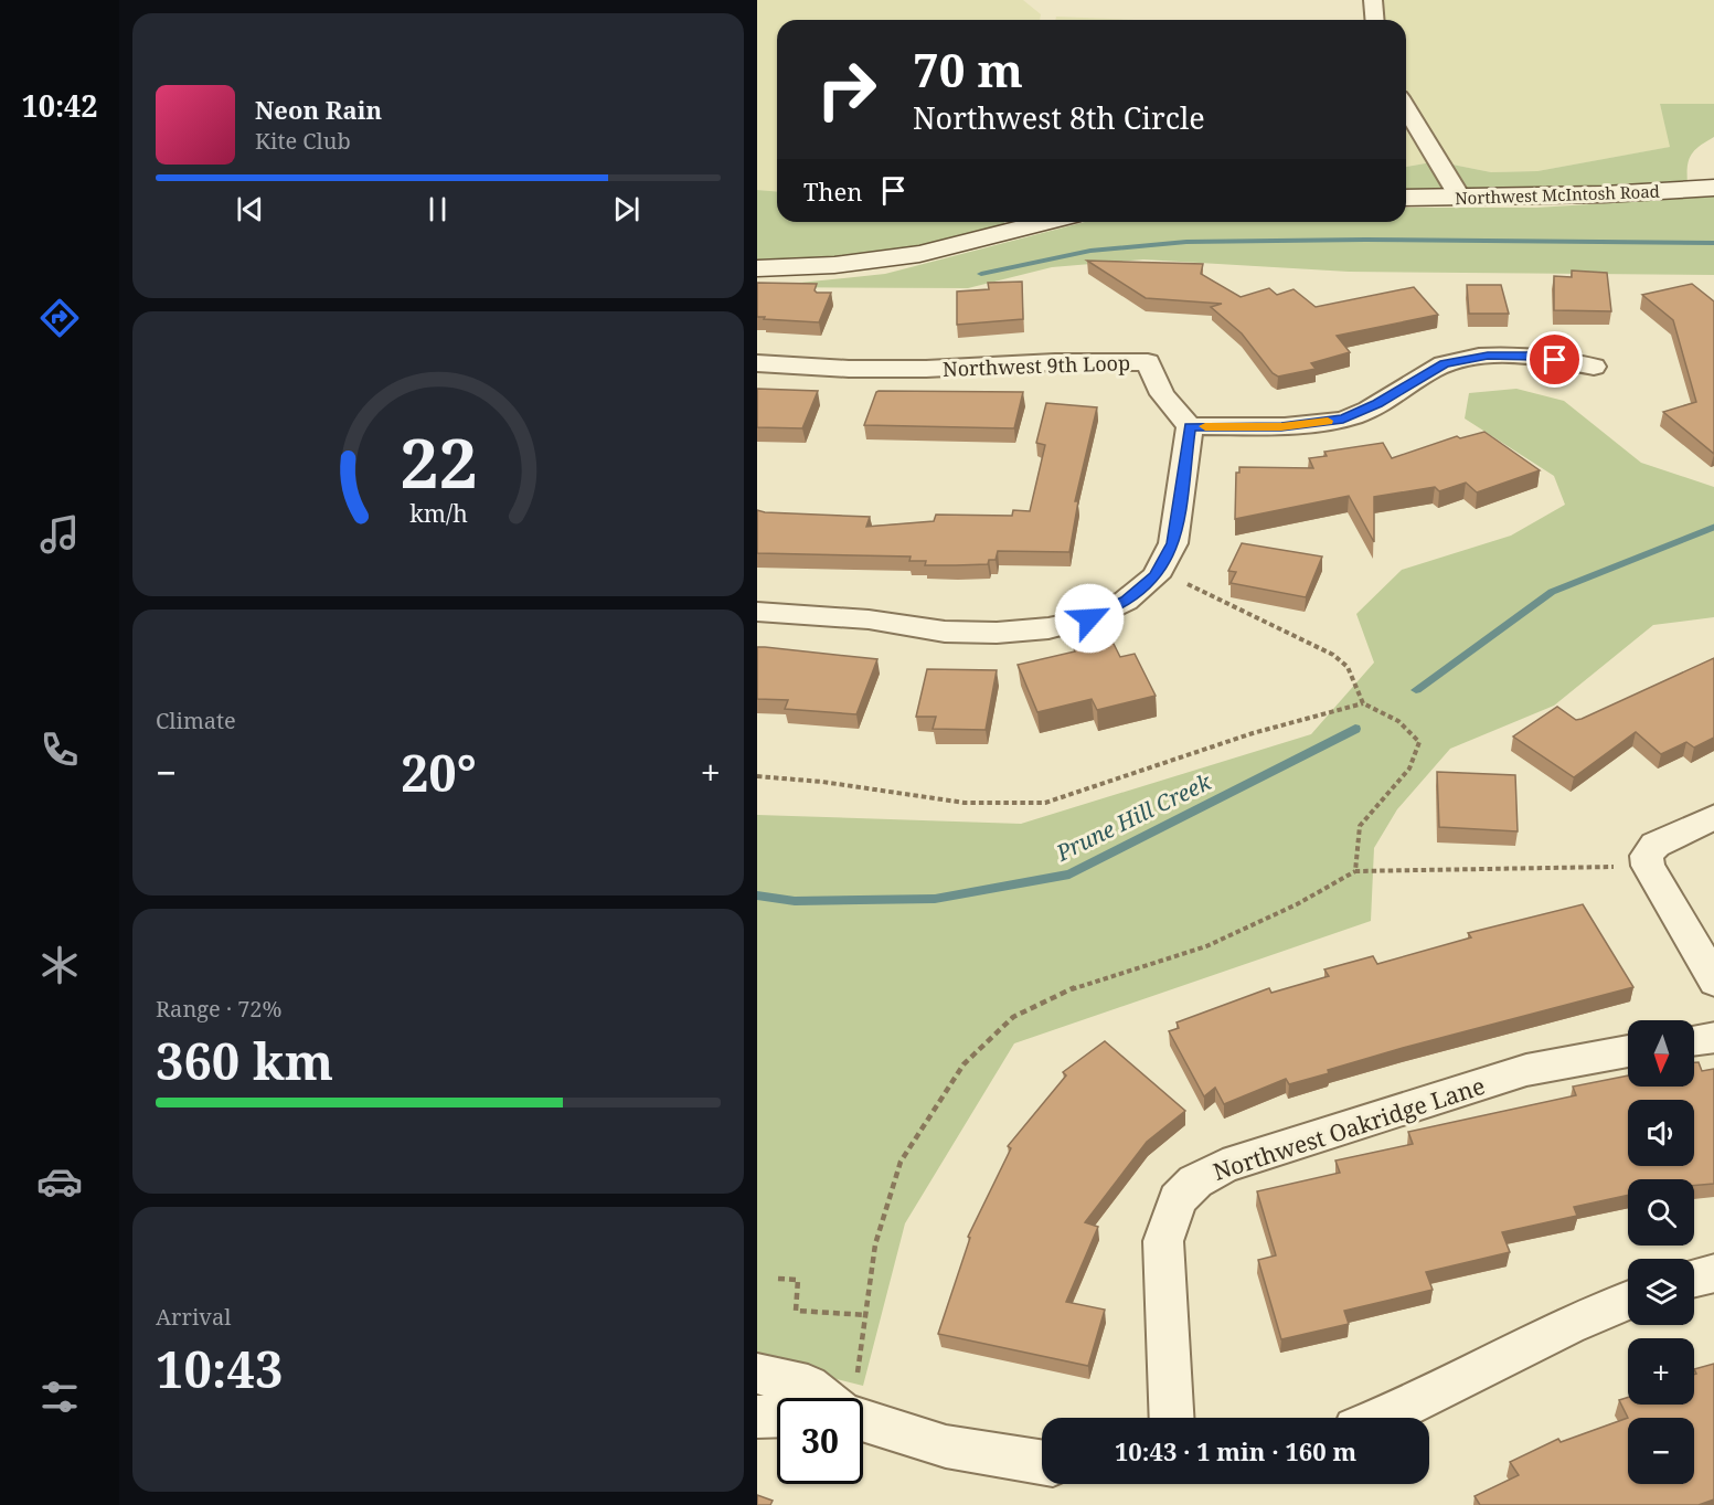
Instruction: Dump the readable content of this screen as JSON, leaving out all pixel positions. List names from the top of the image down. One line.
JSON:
{"streets":{"street":["Northwest McIntosh Road","Northwest 9th Loop","Northwest Oakridge Lane"]},"water":["Prune Hill Creek"],"north":"bottom","page":{"tabs":"10:42","turn":["70 m","Northwest 8th Circle"],"song":["Neon Rain","Kite Club"],"then":"Then","tile":["Climate",["Range · 72%","360 km"],["Arrival","10:43"]],"heat":["−","20°","+"],"map_buttons":["+","−"],"limit":"30","trip":"10:43 · 1 min · 160 m","gauge":["22","km/h"]}}
